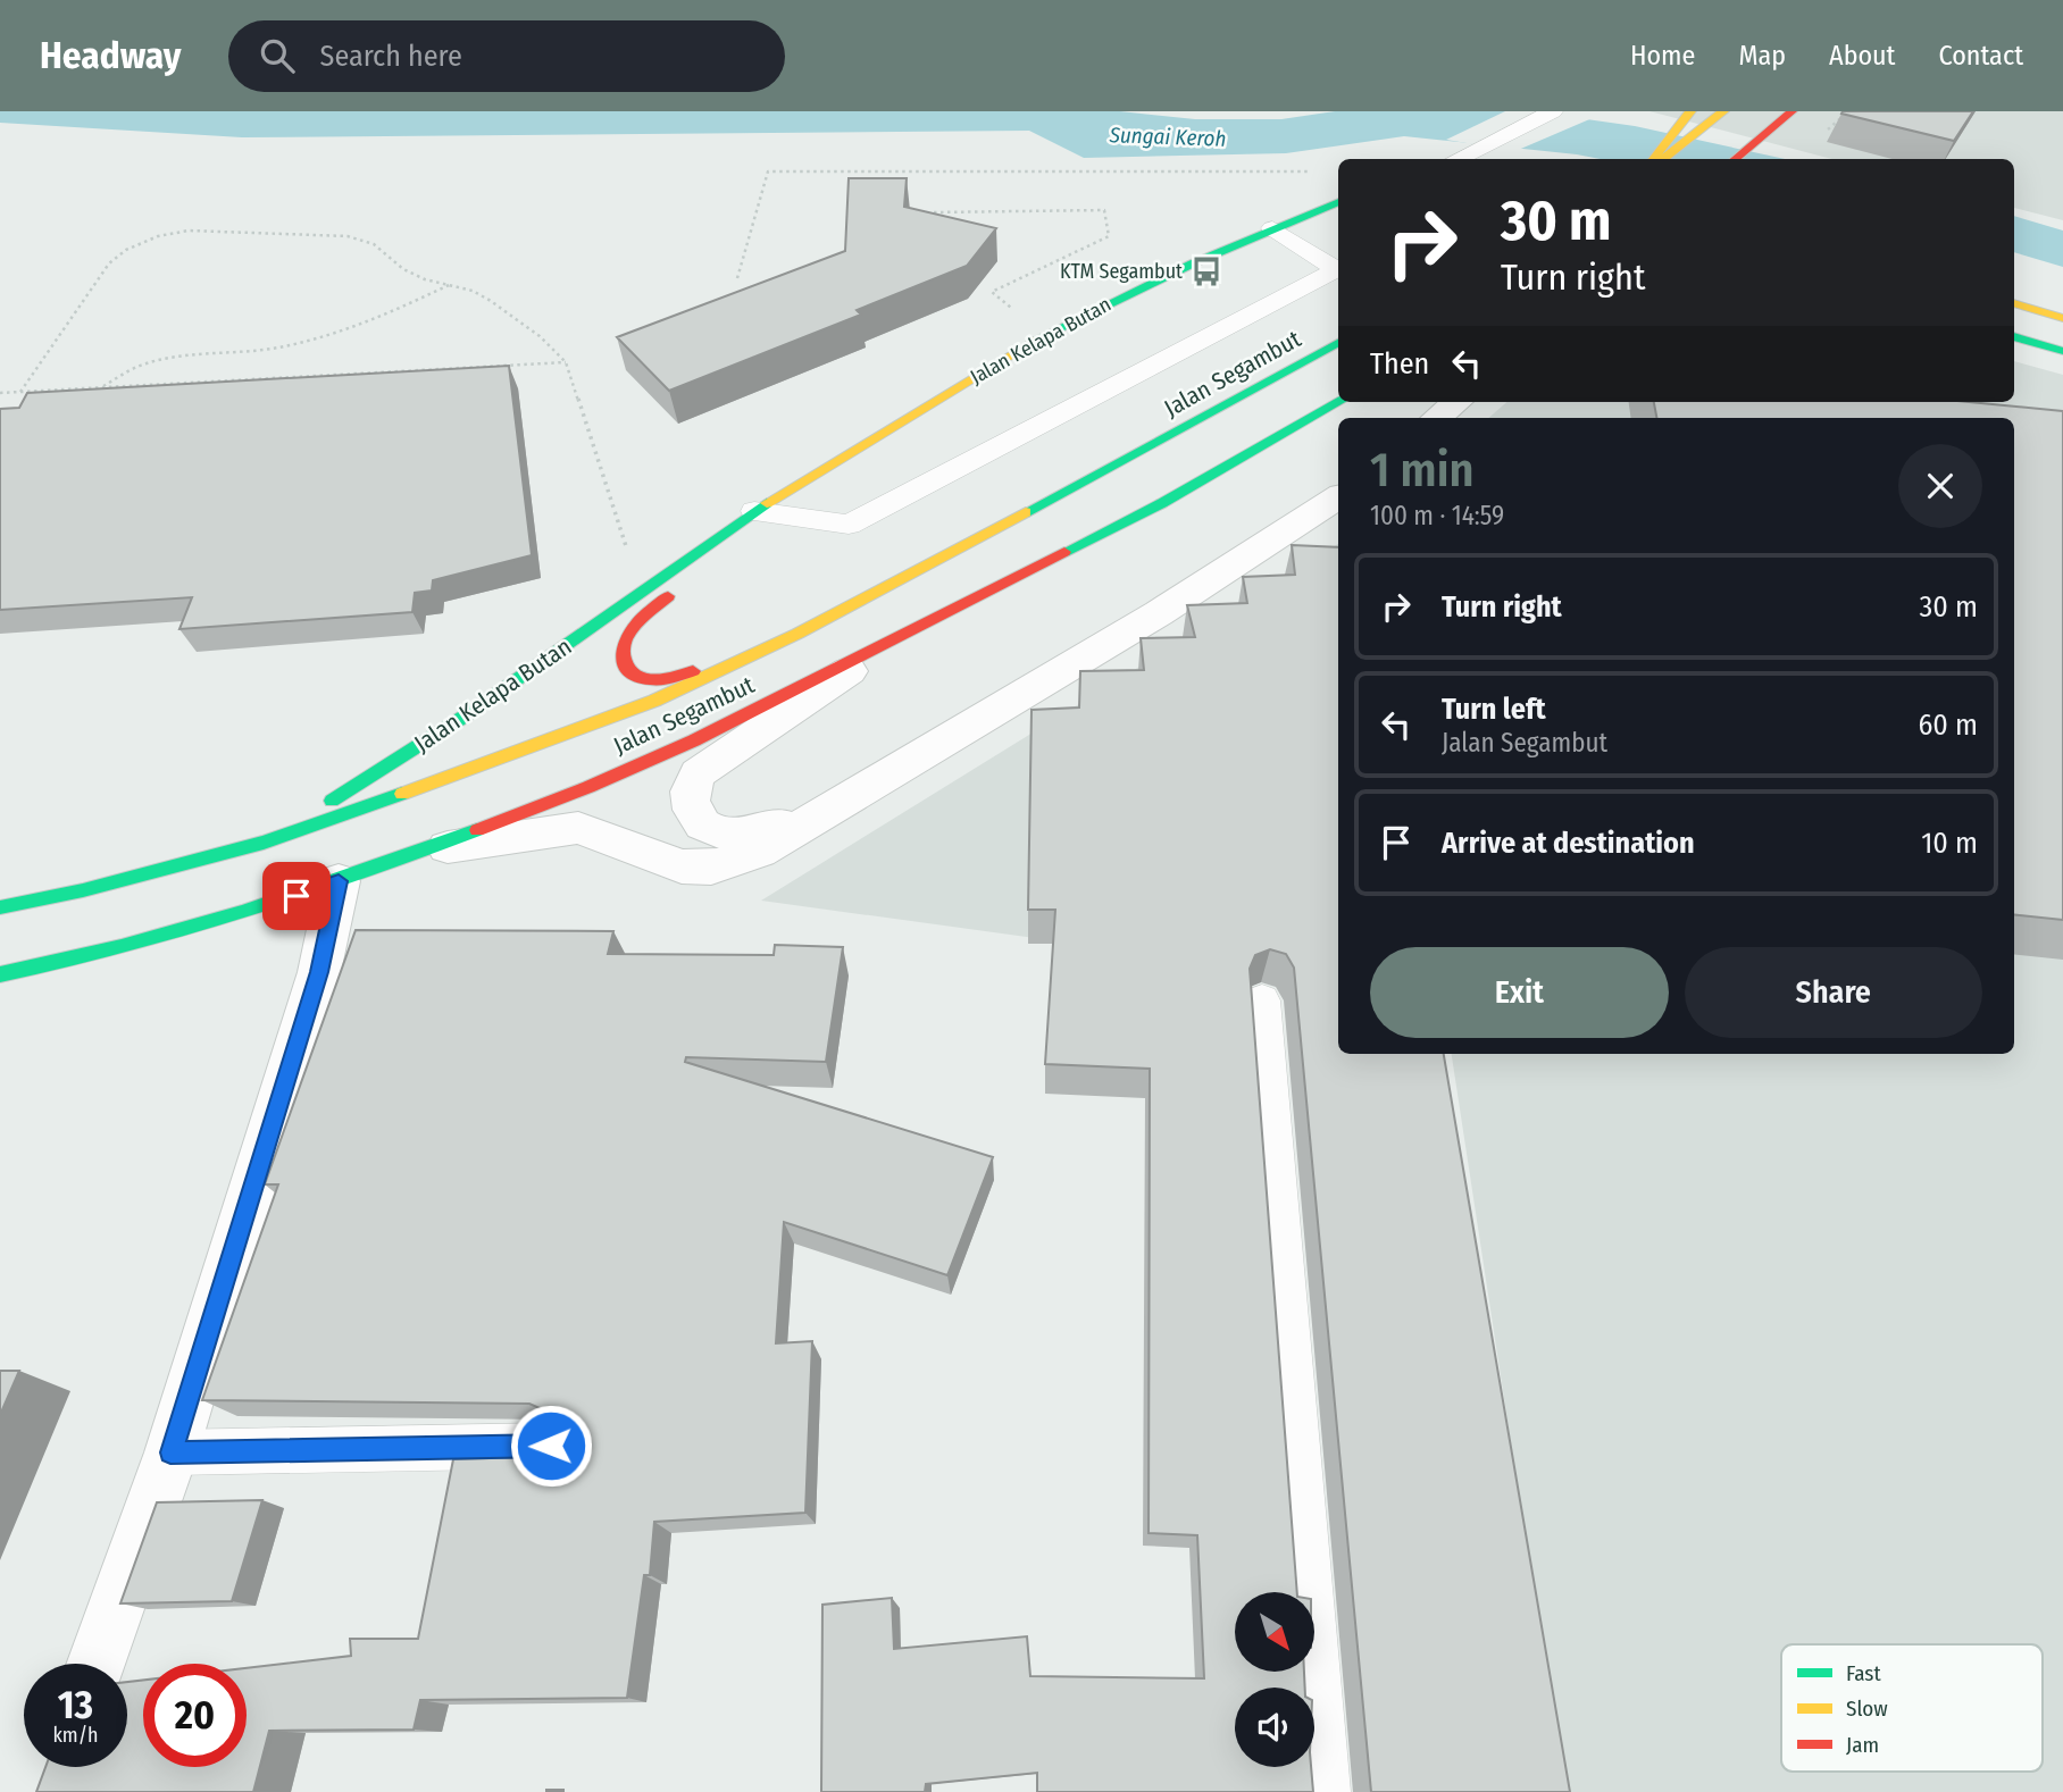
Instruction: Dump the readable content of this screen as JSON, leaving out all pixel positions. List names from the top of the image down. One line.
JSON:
{"streets":{"main road":["Jalan Kelapa Butan","Jalan Segambut"]},"crossings":[["Jalan Kelapa Butan","Jalan Segambut"]],"water":["Sungai Keroh"],"places":{"bus stop":["KTM Segambut"]},"legend":["Fast","Slow","Jam"],"north":"bottom right","page":{"header":"Headway","search":"Search here","nav":["Home","Map","About","Contact"],"turn":["30 m","Turn right"],"then":"Then","heading":["1 min","100 m · 14:59"],"list":[{"name":"Turn right","value":"30 m"},{"name":"Turn left","note":"Jalan Segambut","value":"60 m"},{"name":"Arrive at destination","value":"10 m"}],"buttons":["Exit","Share"],"speed":"13 km/h","limit":"20"}}
